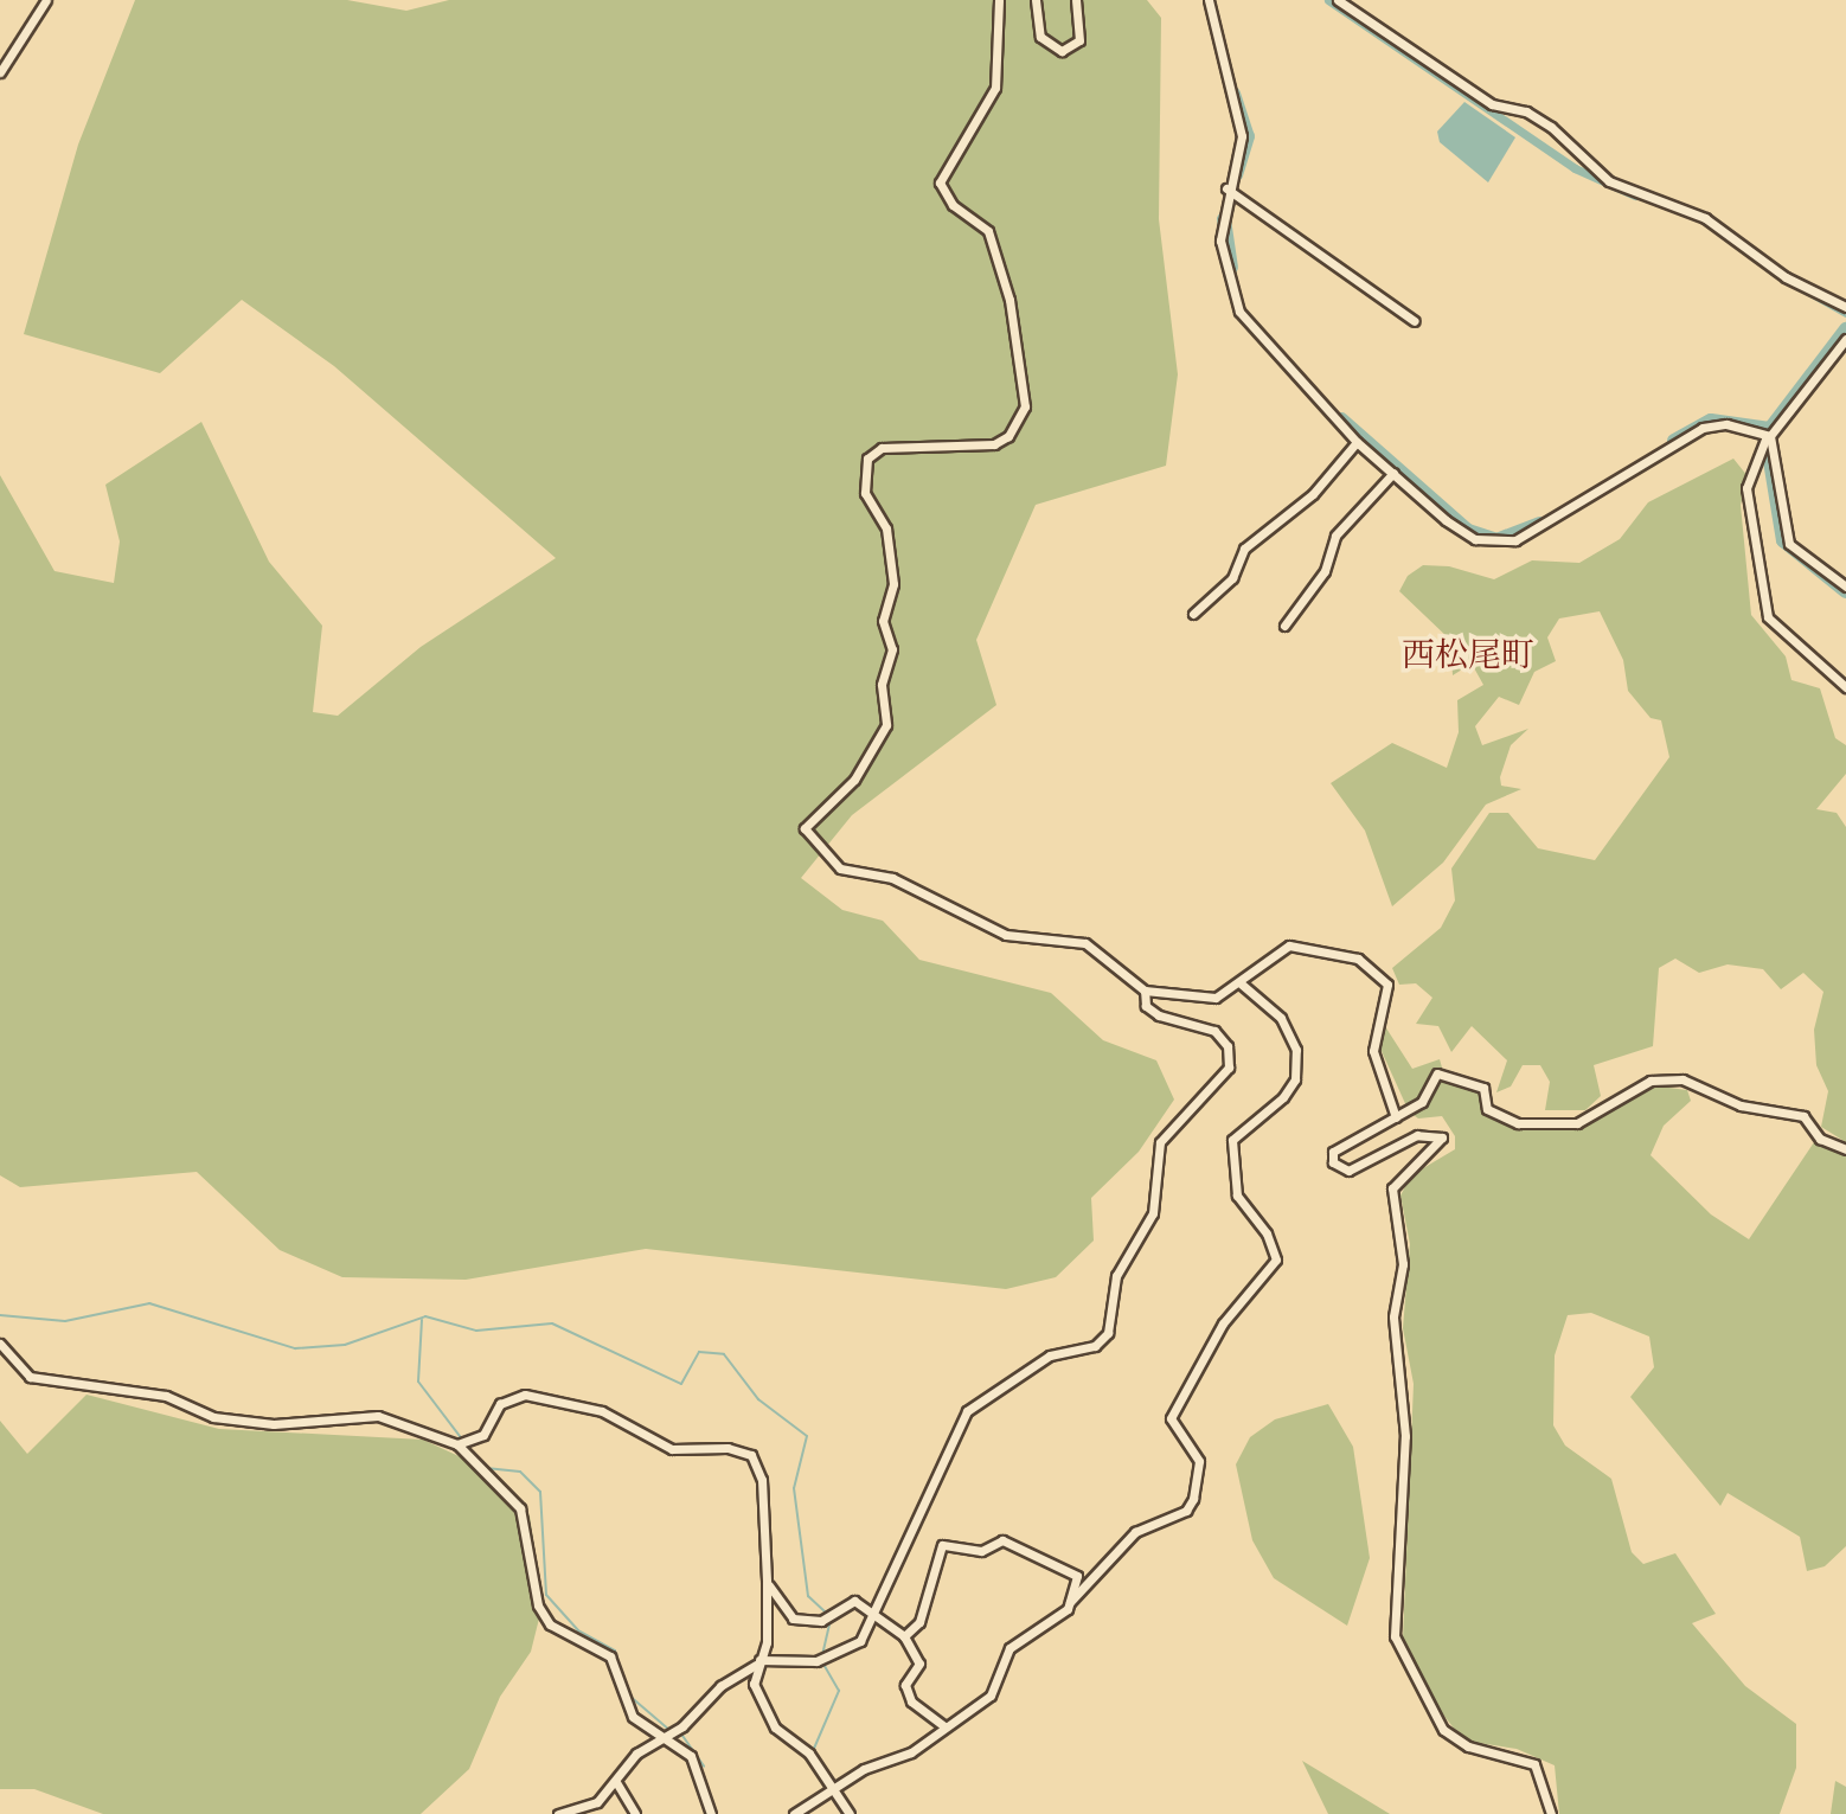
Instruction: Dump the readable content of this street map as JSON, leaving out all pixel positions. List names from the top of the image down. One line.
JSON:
{"districts":["西松尾町"]}
